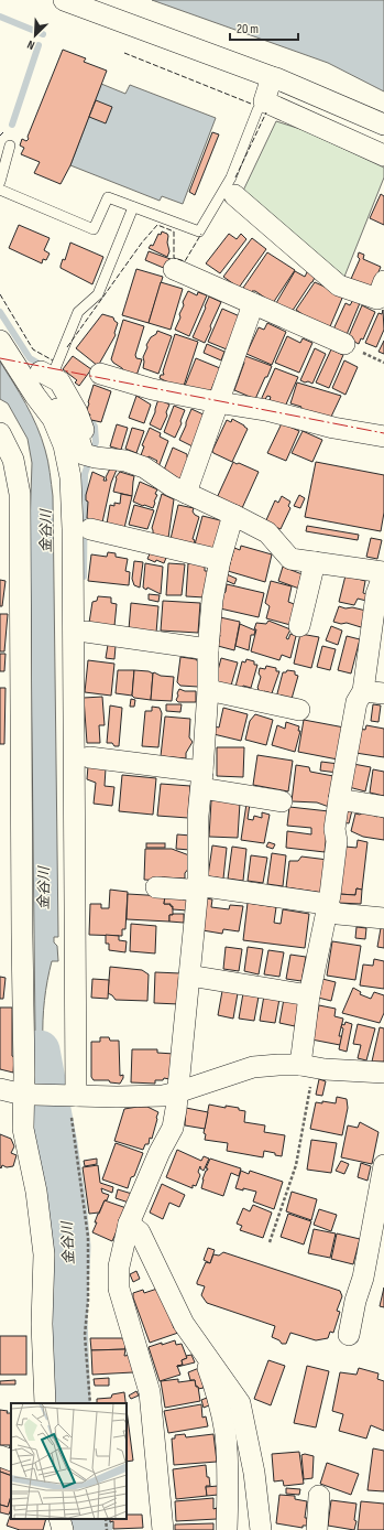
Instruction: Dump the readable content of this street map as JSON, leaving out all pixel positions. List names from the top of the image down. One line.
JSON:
{"water":["金谷川"],"scale_bar":"20 m","north":"bottom left"}
